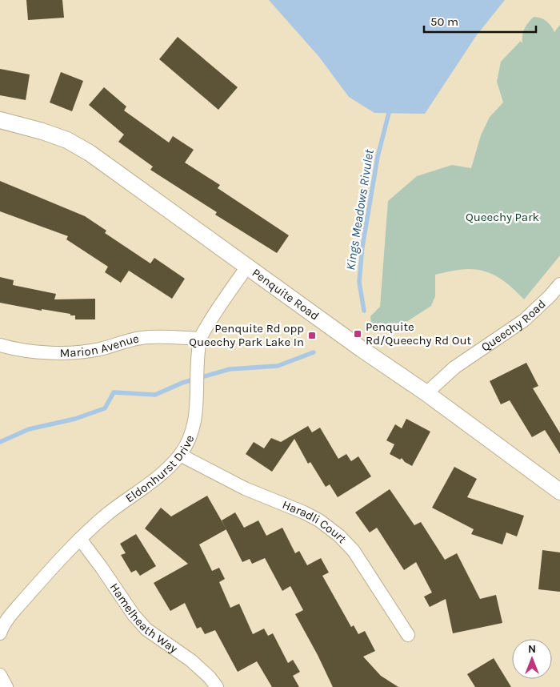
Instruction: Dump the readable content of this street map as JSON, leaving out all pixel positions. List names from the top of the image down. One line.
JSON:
{"streets":{"street":["Penquite Road","Queechy Road","Marion Avenue","Eldonhurst Drive","Haradli Court","Hamelheath Way"]},"crossings":[["Penquite Road","Queechy Road"],["Penquite Road","Eldonhurst Drive"],["Marion Avenue","Eldonhurst Drive"],["Eldonhurst Drive","Haradli Court"],["Eldonhurst Drive","Hamelheath Way"]],"water":["Kings Meadows Rivulet"],"parks":["Queechy Park"],"places":{"transit":["Penquite Rd/Queechy Rd Out","Penquite Rd opp Queechy Park Lake In"]},"scale_bar":"50 m","north":"top"}
